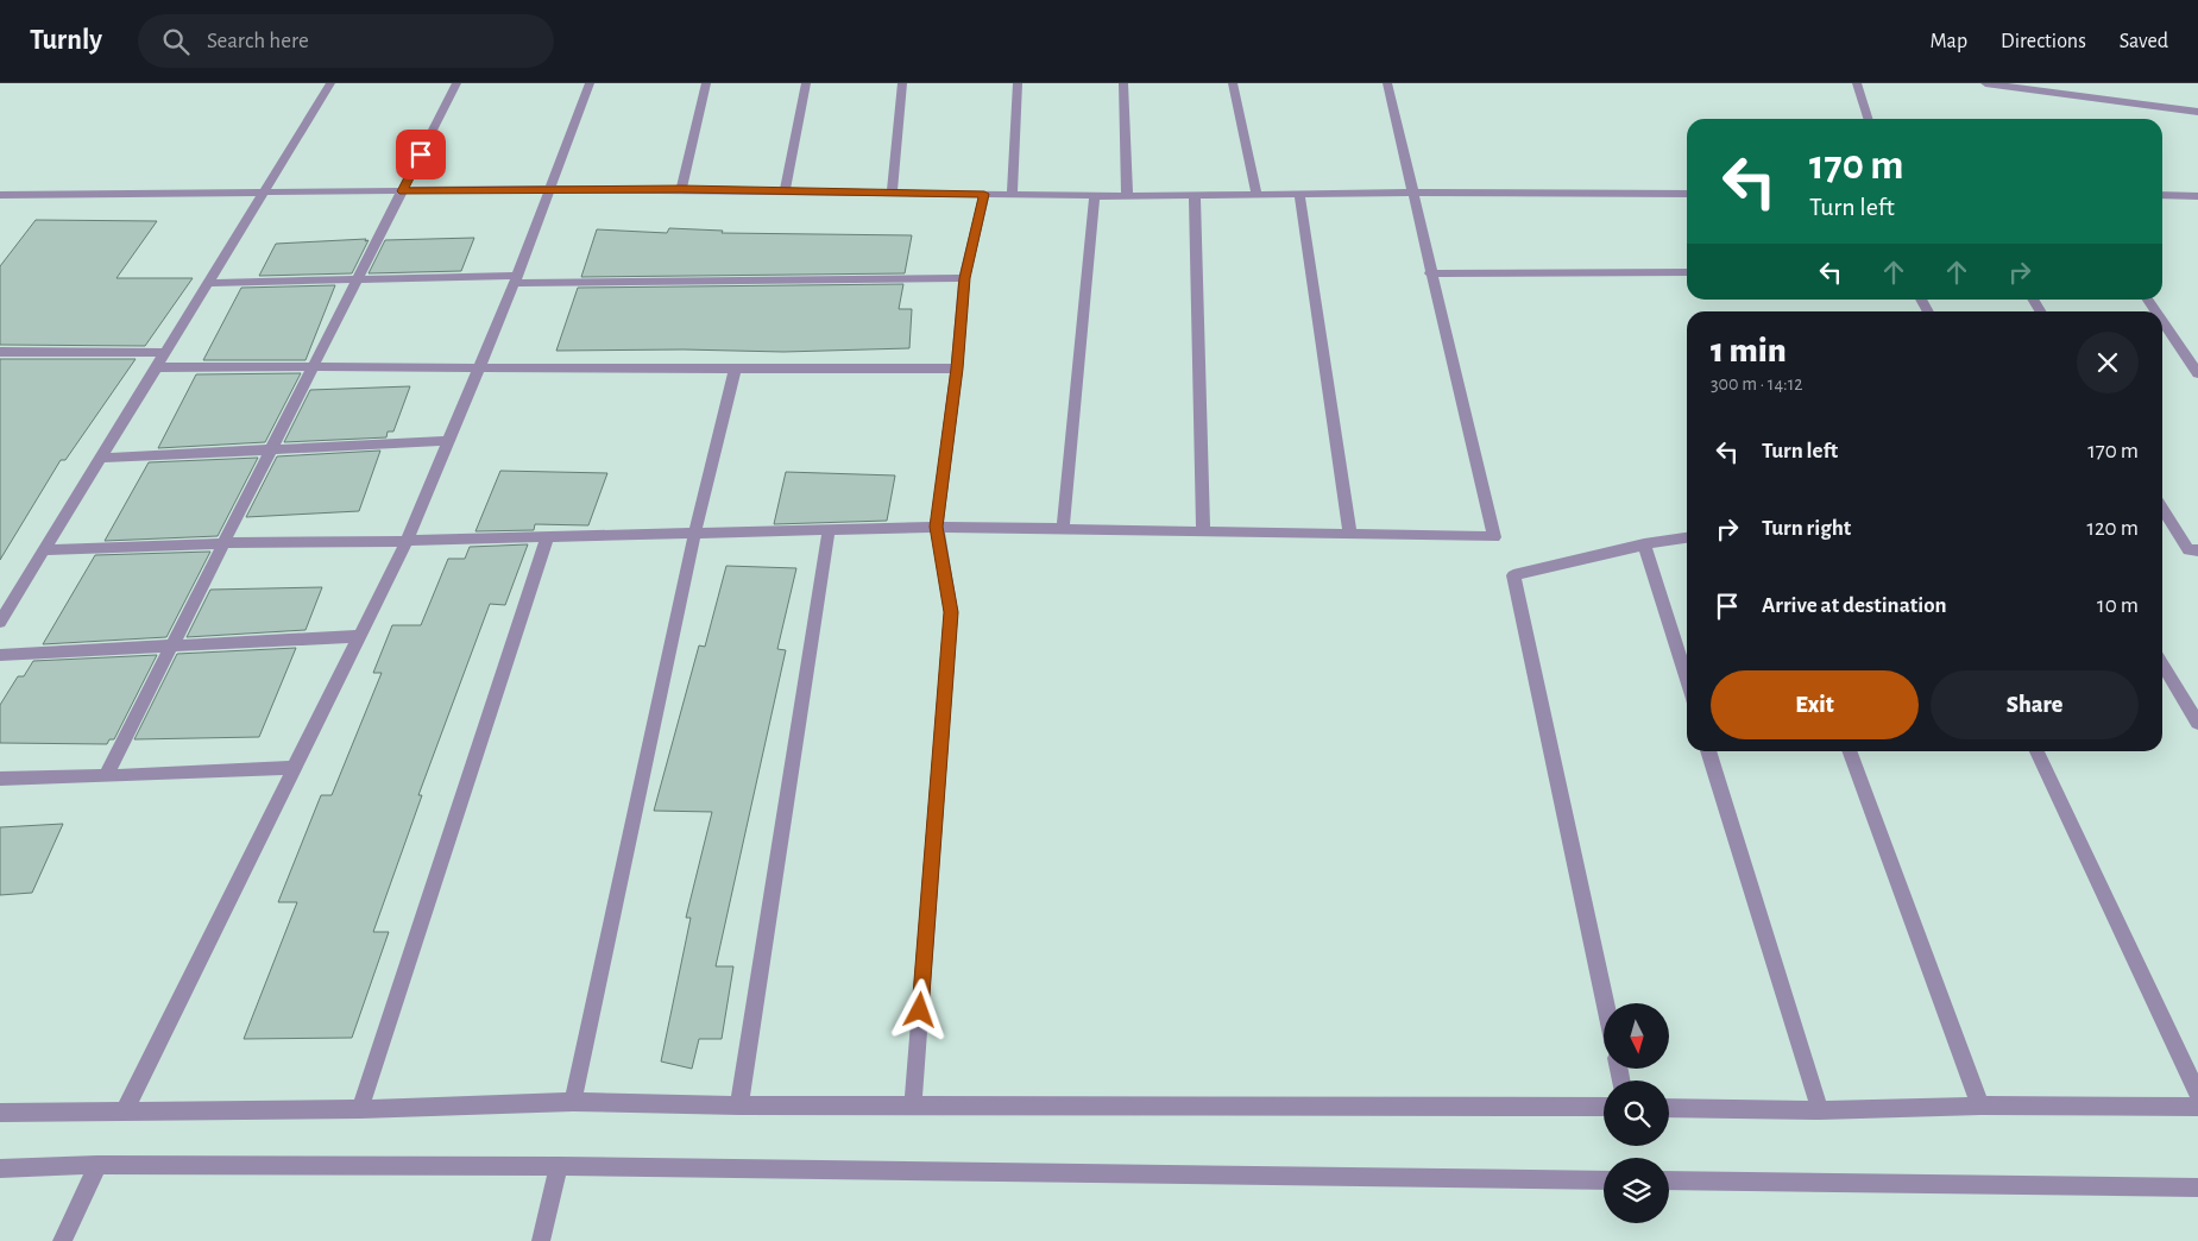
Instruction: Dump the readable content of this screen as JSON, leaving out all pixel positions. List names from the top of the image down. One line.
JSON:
{"north":"bottom","page":{"header":"Turnly","search":"Search here","nav":["Map","Directions","Saved"],"turn":["170 m","Turn left"],"heading":["1 min","300 m · 14:12"],"list":[{"name":"Turn left","value":"170 m"},{"name":"Turn right","value":"120 m"},{"name":"Arrive at destination","value":"10 m"}],"buttons":["Exit","Share"]}}
